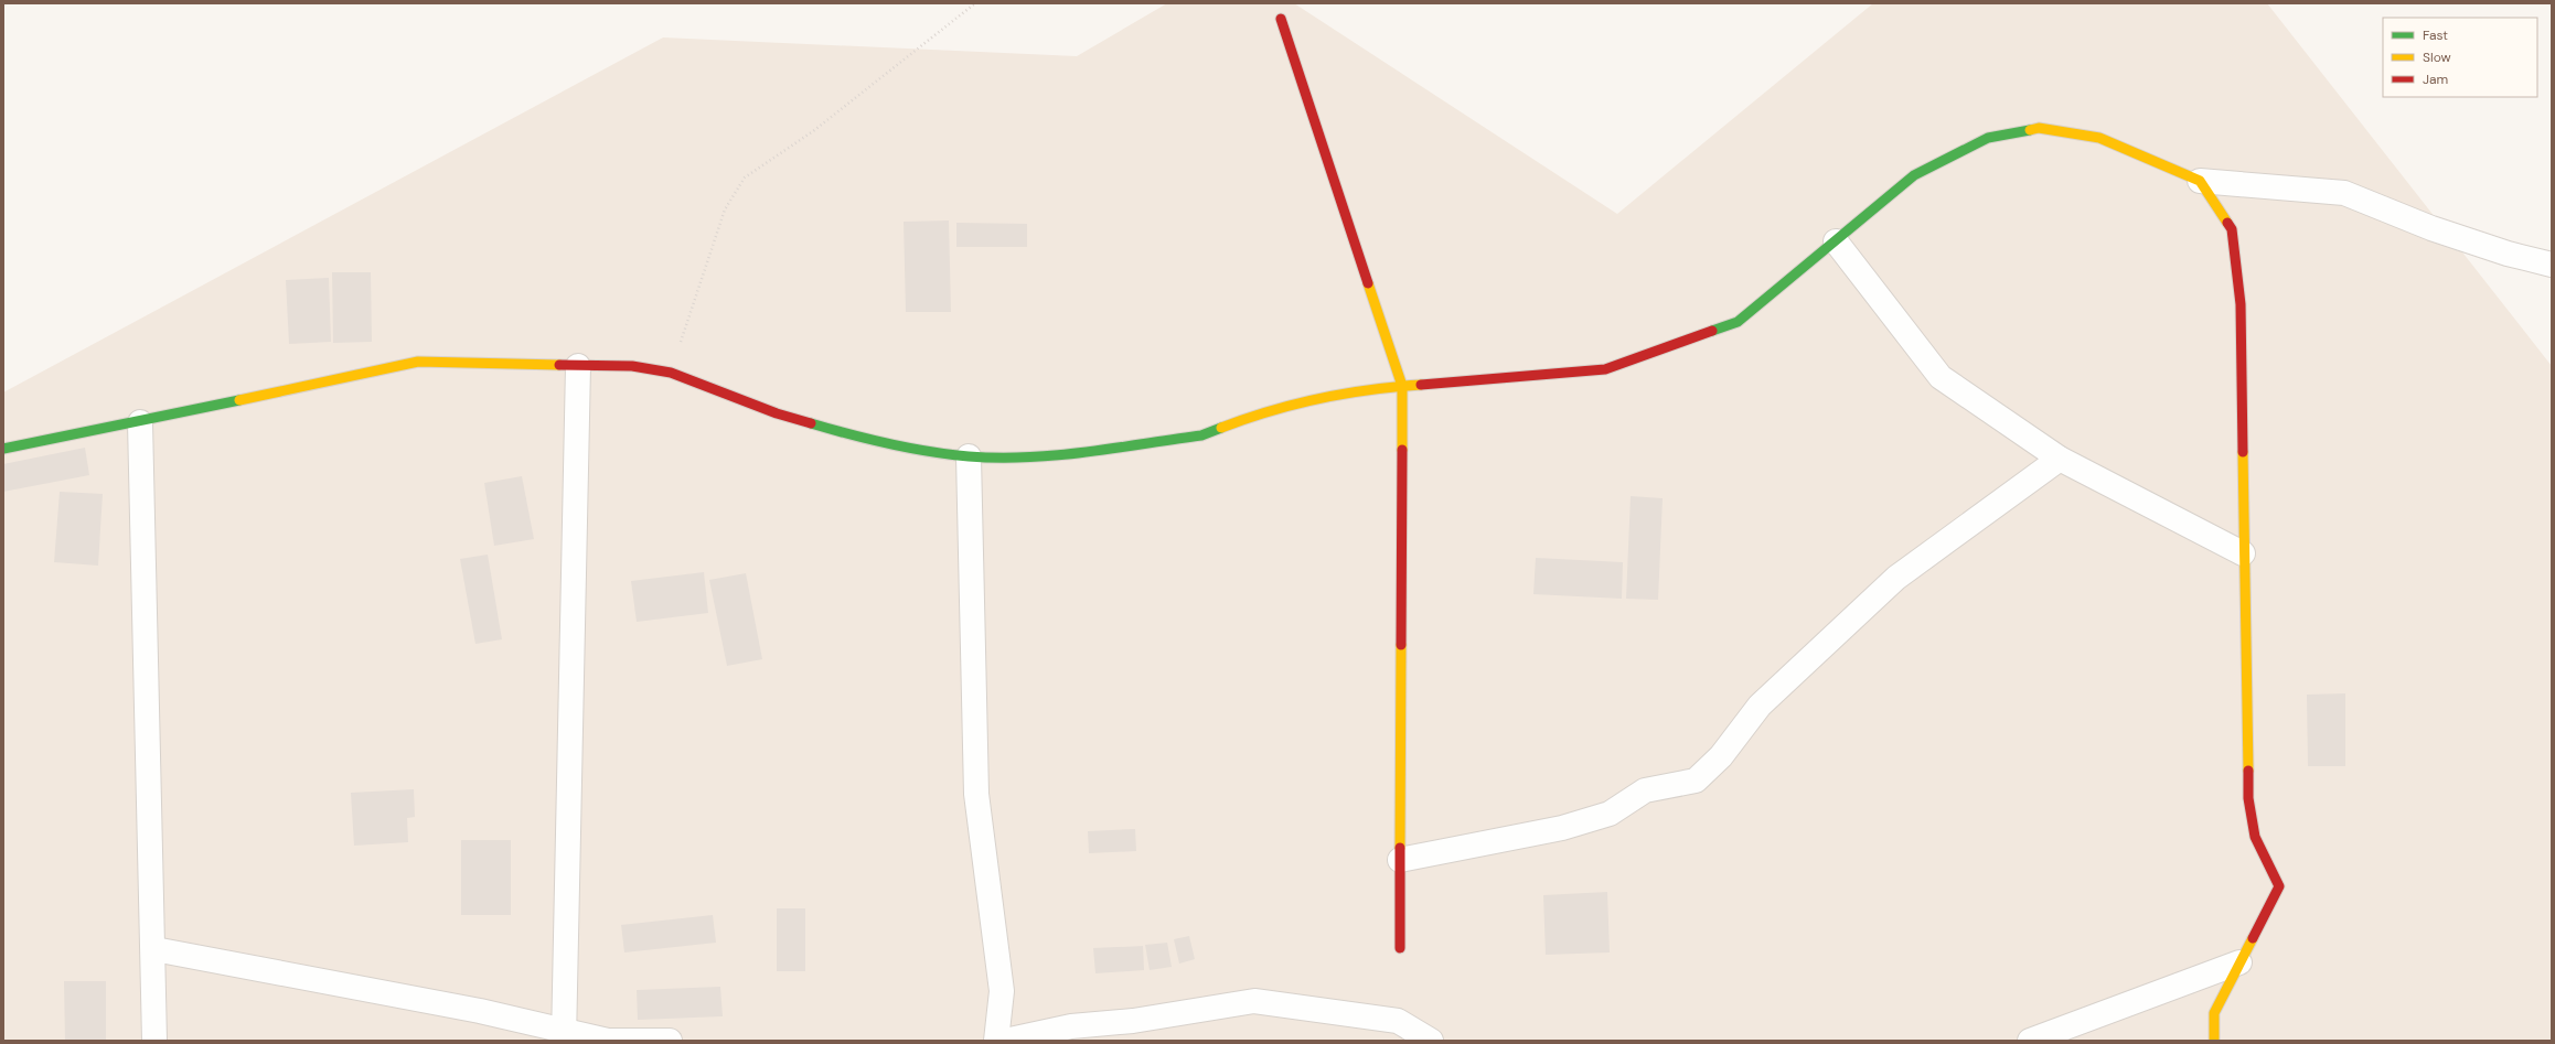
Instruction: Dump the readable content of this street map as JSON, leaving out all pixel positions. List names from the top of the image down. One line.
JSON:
{"legend":["Fast","Slow","Jam"]}
